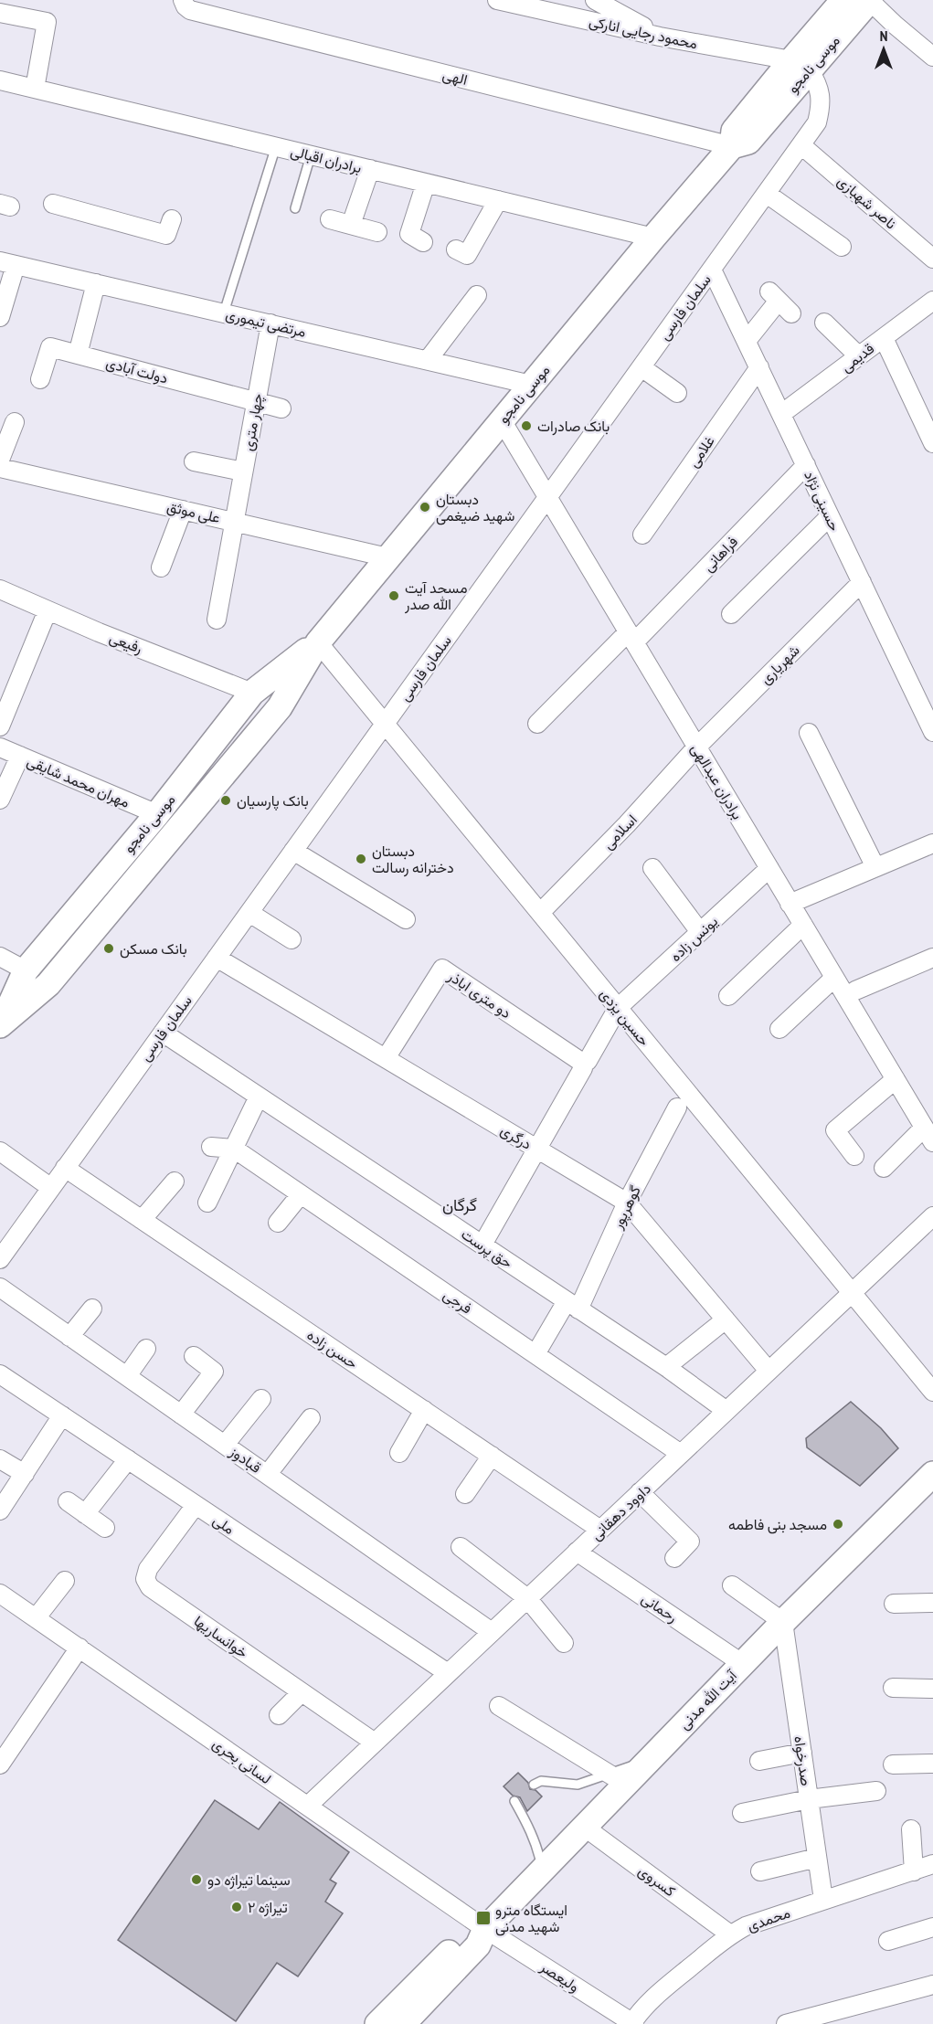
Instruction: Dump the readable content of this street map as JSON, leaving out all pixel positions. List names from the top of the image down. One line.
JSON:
{"streets":{"main road":["موسی نامجو","آیت الله مدنی"],"street":["محمود رجایی انارکی","الهی","برادران اقبالی","ناصر شهبازی","سلمان فارسی","مرتضی تیموری","قدیمی","دولت آبادی","چهار متری","غلامی","حسینی نژاد","علی موثق","فراهانی","رفیعی","شهریاری","مهران محمد شایقی","برادران عبدالهی","اسلامی","یونس زاده","دو متری اباذر","حسین یزدی","درگری","گوهرپور","حق پرست","فرجی","حسن زاده","قبادوز","داوود دهقانی","ملی","رحمانی","خوانساریها","لسانی بحری","صدرخواه","کسروی","محمدی","ولیعصر"]},"crossings":[["محمود رجایی انارکی","موسی نامجو"],["محمود رجایی انارکی","سلمان فارسی"],["موسی نامجو","الهی"],["موسی نامجو","برادران اقبالی"],["موسی نامجو","سلمان فارسی"],["موسی نامجو","مرتضی تیموری"],["موسی نامجو","علی موثق"],["موسی نامجو","رفیعی"],["موسی نامجو","مهران محمد شایقی"],["موسی نامجو","برادران عبدالهی"],["موسی نامجو","حسین یزدی"],["ناصر شهبازی","سلمان فارسی"],["سلمان فارسی","حسینی نژاد"],["سلمان فارسی","برادران عبدالهی"],["سلمان فارسی","حسین یزدی"],["سلمان فارسی","درگری"],["سلمان فارسی","حق پرست"],["سلمان فارسی","حسن زاده"],["مرتضی تیموری","چهار متری"],["قدیمی","حسینی نژاد"],["دولت آبادی","چهار متری"],["چهار متری","علی موثق"],["غلامی","حسینی نژاد"],["حسینی نژاد","فراهانی"],["حسینی نژاد","شهریاری"],["فراهانی","برادران عبدالهی"],["شهریاری","برادران عبدالهی"],["شهریاری","اسلامی"],["برادران عبدالهی","اسلامی"],["برادران عبدالهی","یونس زاده"],["اسلامی","حسین یزدی"],["یونس زاده","دو متری اباذر"],["یونس زاده","حسین یزدی"],["یونس زاده","درگری"],["یونس زاده","حق پرست"],["دو متری اباذر","درگری"],["حسین یزدی","داوود دهقانی"],["درگری","گوهرپور"],["درگری","داوود دهقانی"],["گوهرپور","حق پرست"],["گوهرپور","فرجی"],["حق پرست","داوود دهقانی"],["فرجی","داوود دهقانی"],["حسن زاده","داوود دهقانی"],["قبادوز","داوود دهقانی"],["داوود دهقانی","ملی"],["داوود دهقانی","رحمانی"],["داوود دهقانی","خوانساریها"],["داوود دهقانی","لسانی بحری"],["ملی","خوانساریها"],["رحمانی","آیت الله مدنی"],["آیت الله مدنی","لسانی بحری"],["آیت الله مدنی","صدرخواه"],["آیت الله مدنی","کسروی"],["آیت الله مدنی","ولیعصر"],["لسانی بحری","ولیعصر"],["صدرخواه","محمدی"],["کسروی","محمدی"],["محمدی","ولیعصر"]],"districts":["گرگان"],"places":{"other":["بانک صادرات","دبستان شهید ضیغمی","مسجد آیت الله صدر","بانک پارسیان","دبستان دخترانه رسالت","بانک مسکن","مسجد بنی فاطمه","سینما تیراژه دو","تیراژه ۲"],"transit":["ایستگاه مترو شهید مدنی"]},"north":"top"}
